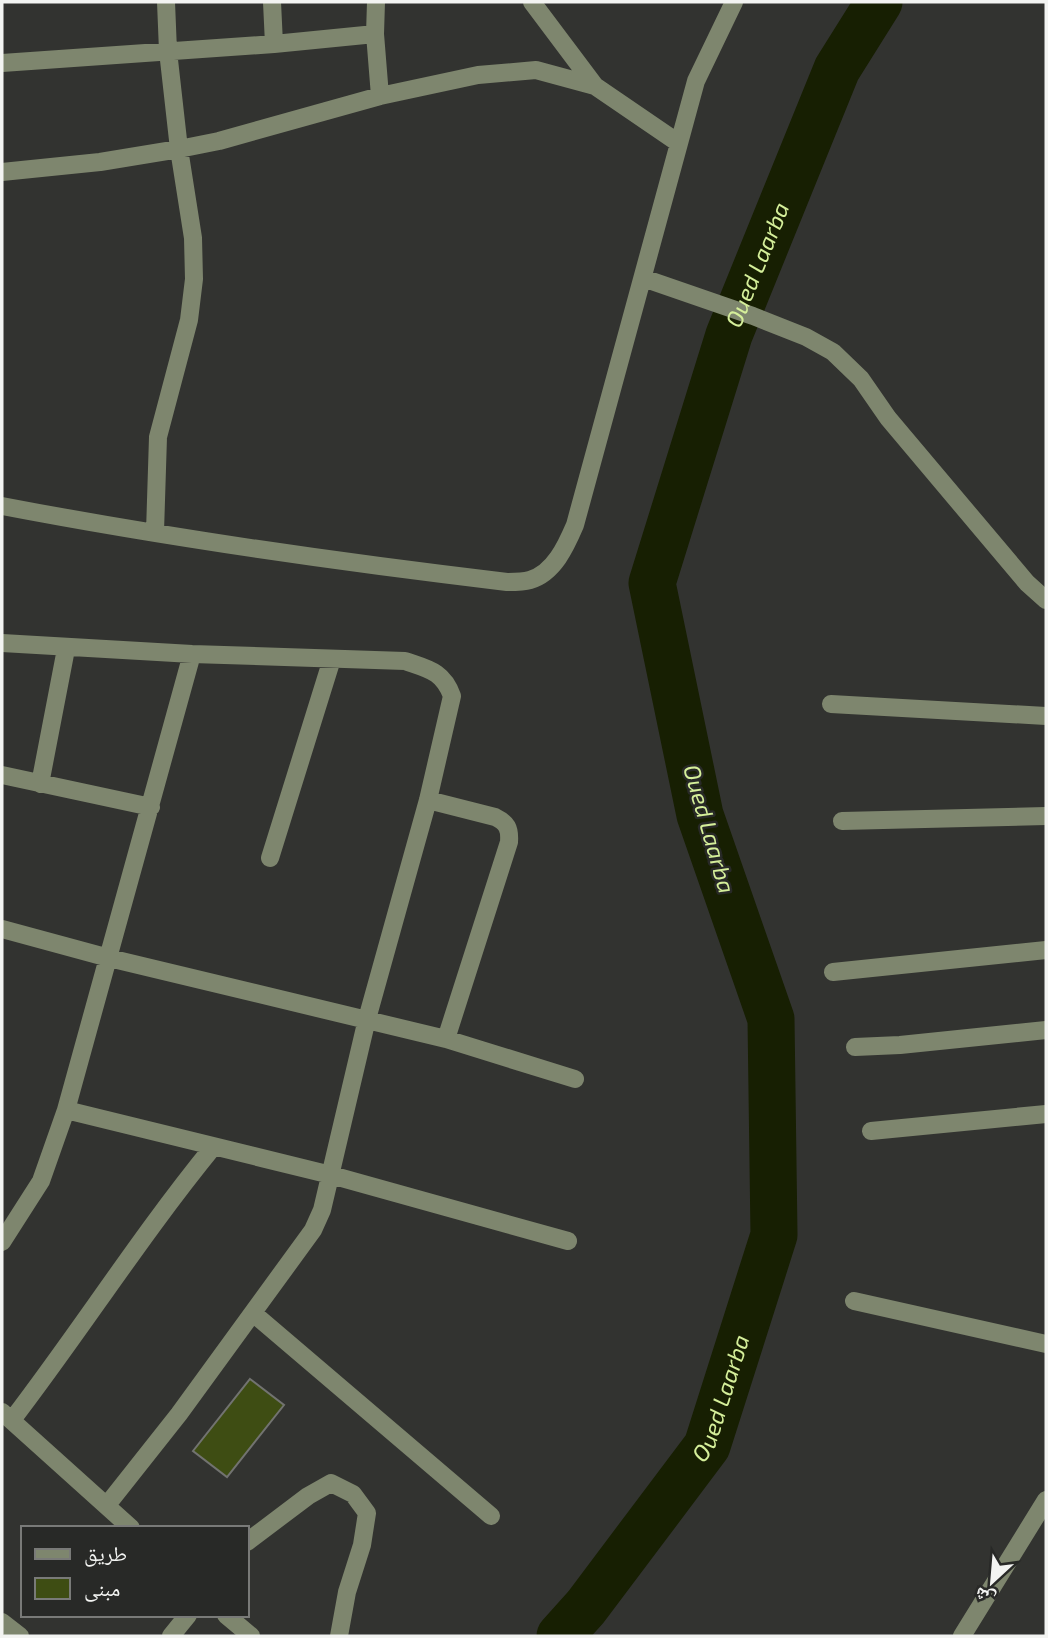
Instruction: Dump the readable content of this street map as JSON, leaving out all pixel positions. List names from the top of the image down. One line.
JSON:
{"water":["Oued Laarba"],"legend":["طريق","مبنى"],"north":"bottom left"}
